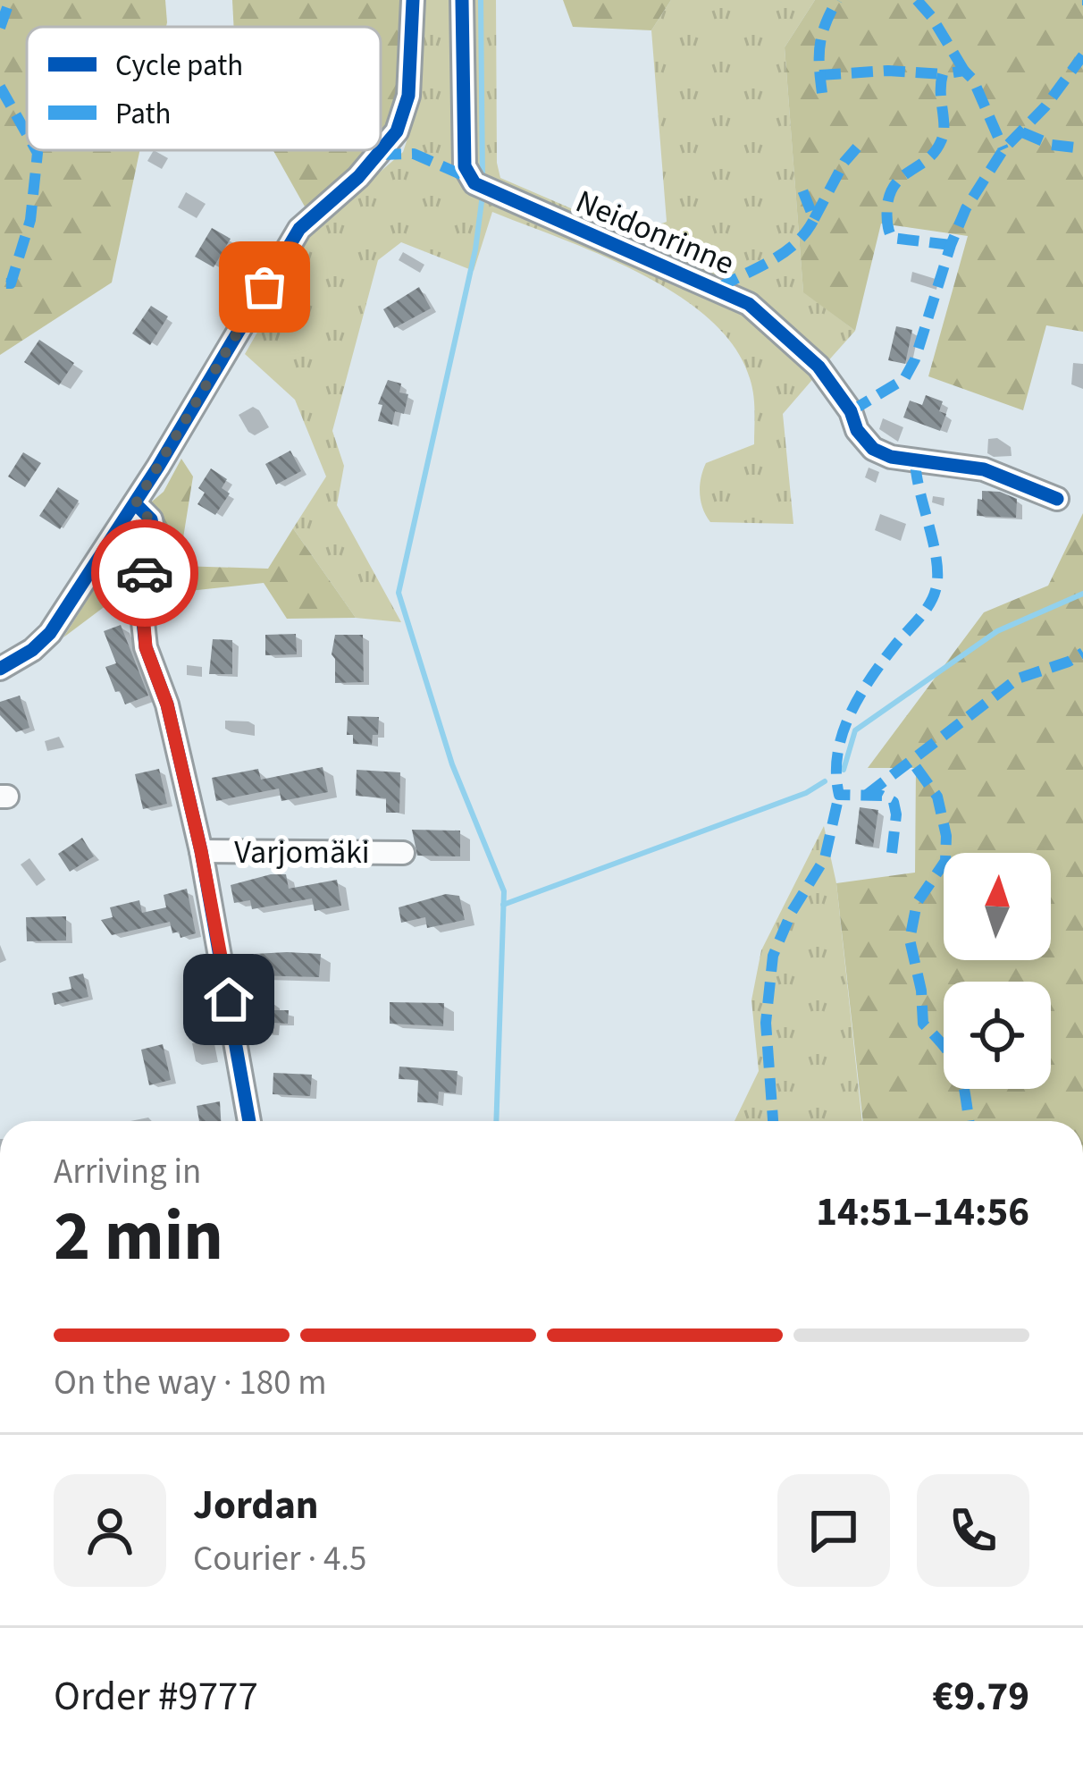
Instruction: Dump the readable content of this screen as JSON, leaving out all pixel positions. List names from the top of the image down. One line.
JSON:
{"streets":{"street":["Neidonrinne","Varjomäki"]},"legend":["Cycle path","Path"],"north":"top","page":{"heading":["2 min","Arriving in","14:51–14:56"],"panel":["Jordan","Courier · 4.5","Order #9777","€9.79"],"bar":"On the way · 180 m"}}
